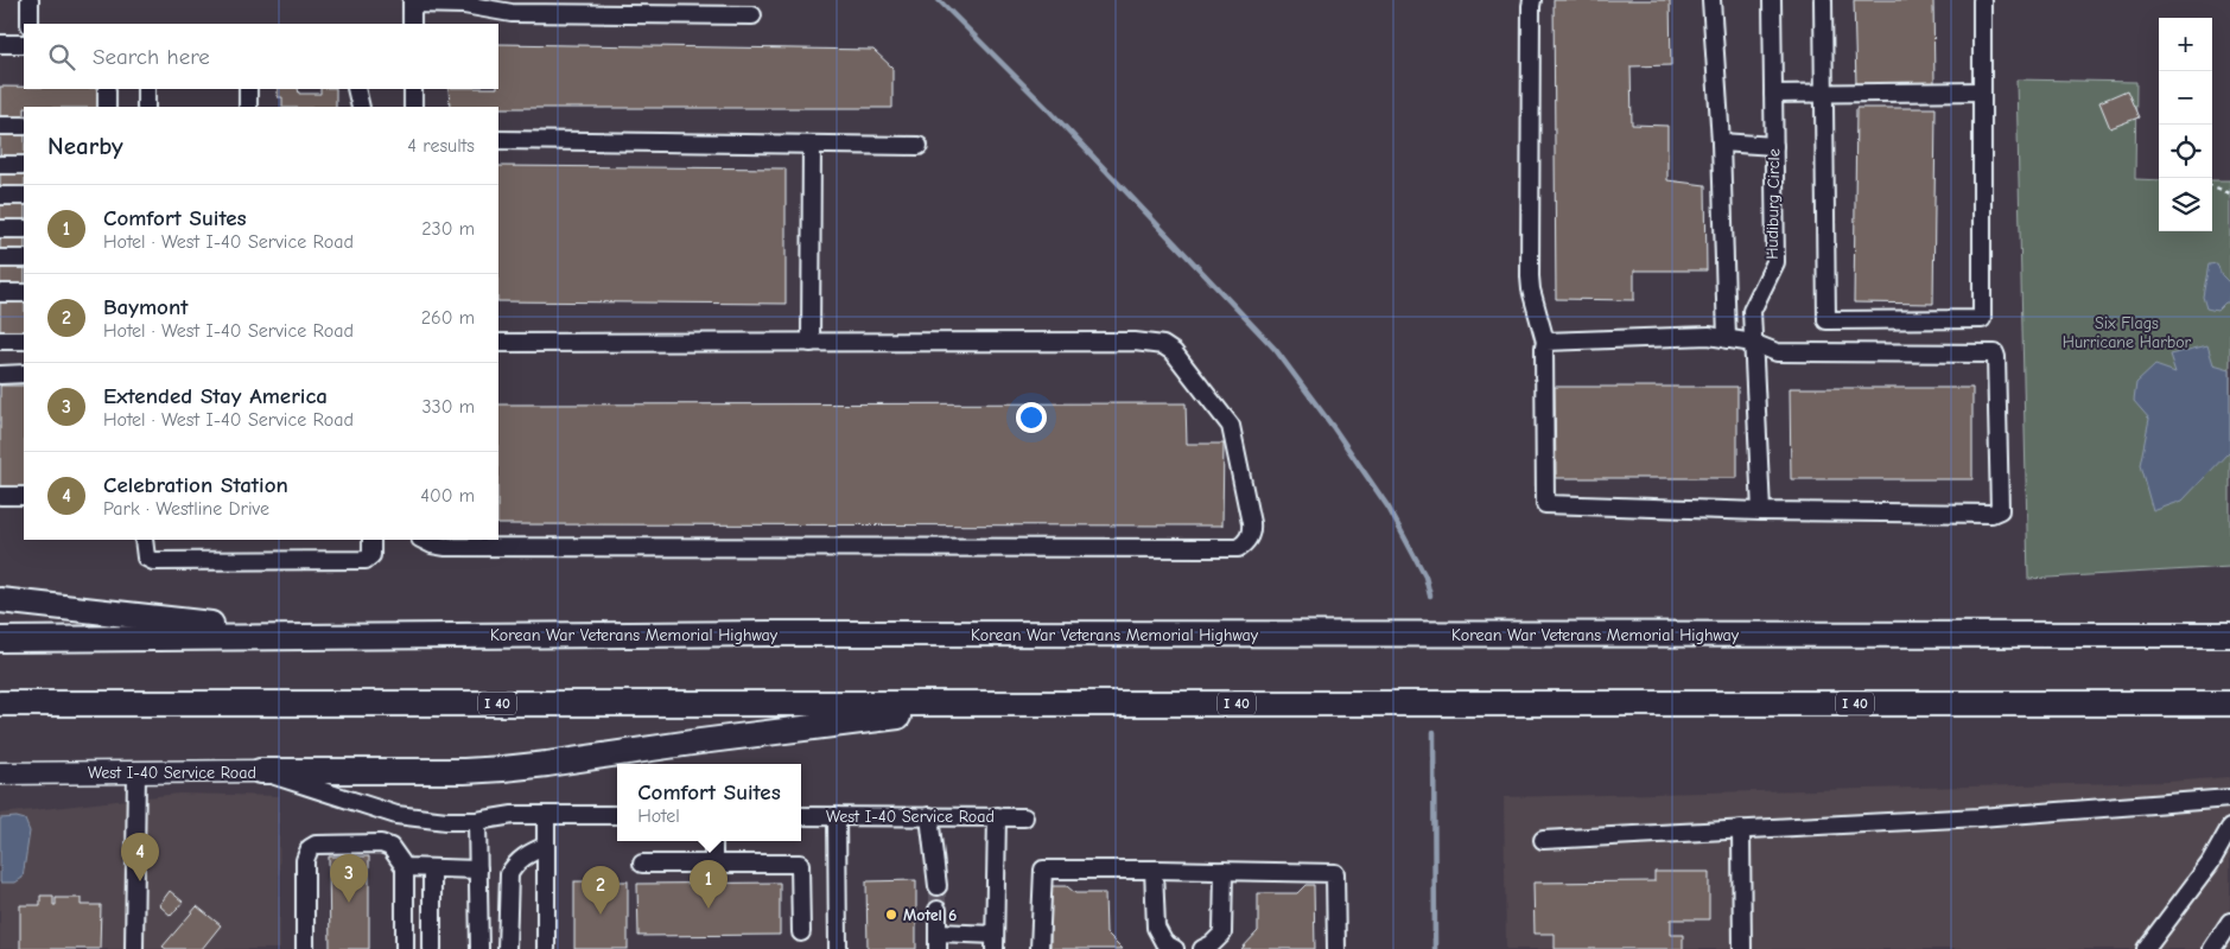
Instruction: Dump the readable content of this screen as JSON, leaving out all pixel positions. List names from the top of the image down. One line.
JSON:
{"streets":{"highway":["Korean War Veterans Memorial Highway","I 40"],"main road":["West I-40 Service Road"],"street":["Hudiburg Circle"]},"parks":["Six Flags Hurricane Harbor"],"places":["Motel 6"],"page":{"map_buttons":["+","−"],"search":"Search here","heading":["Nearby","4 results"],"list":[{"mark":"1","name":"Comfort Suites","note":"Hotel · West I-40 Service Road","value":"230 m"},{"mark":"2","name":"Baymont","note":"Hotel · West I-40 Service Road","value":"260 m"},{"mark":"3","name":"Extended Stay America","note":"Hotel · West I-40 Service Road","value":"330 m"},{"mark":"4","name":"Celebration Station","note":"Park · Westline Drive","value":"400 m"}],"popup":["Comfort Suites","Hotel"],"pins":["4","3","1","2"]}}
